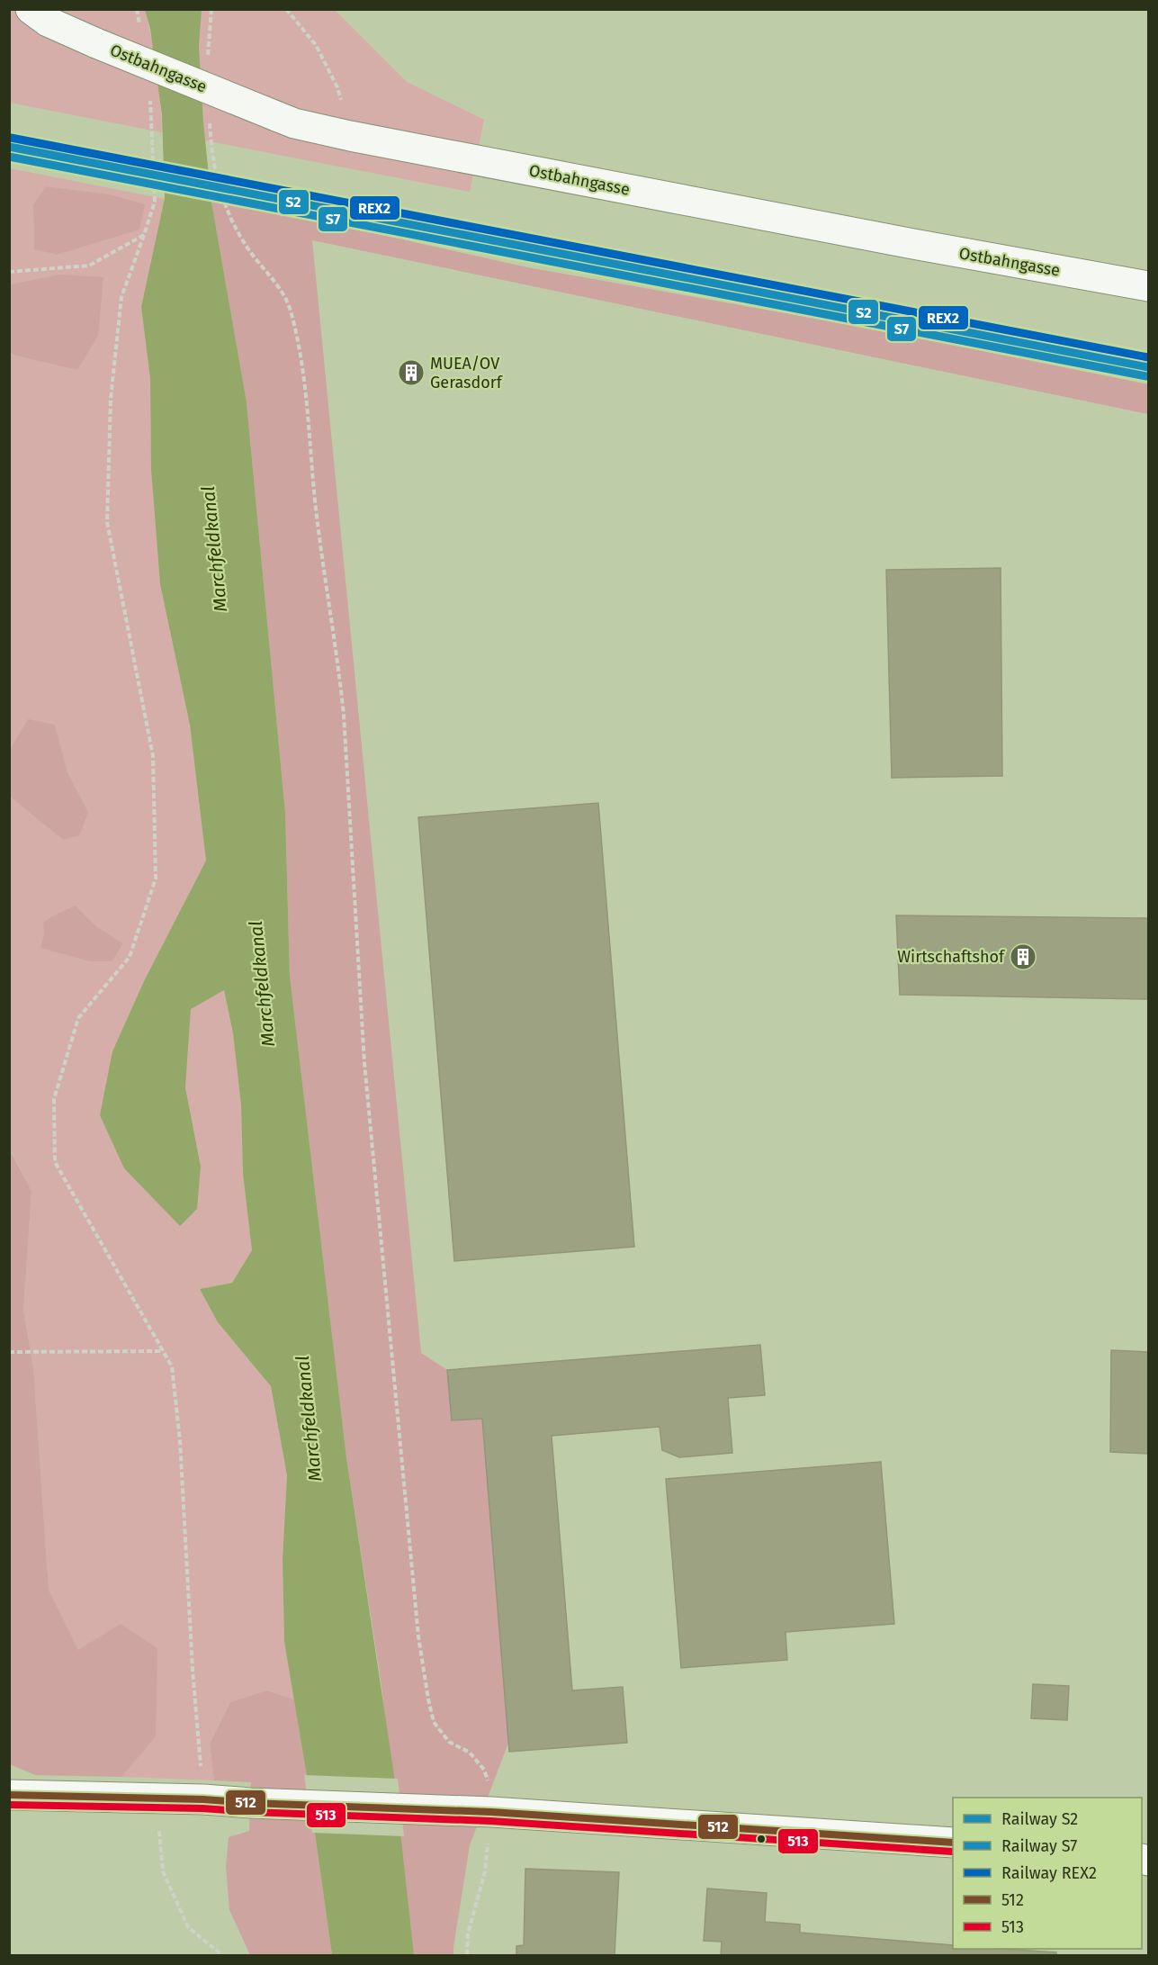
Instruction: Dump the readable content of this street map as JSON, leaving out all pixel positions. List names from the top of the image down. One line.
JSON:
{"streets":{"street":["Ostbahngasse"]},"water":["Marchfeldkanal"],"places":{"building":["MUEA/OV Gerasdorf","Wirtschaftshof"]},"lines":["rail line REX2","rail line S2","rail line S7","transit line 512","transit line 513"],"legend":["Railway S2","Railway S7","Railway REX2","512","513"]}
